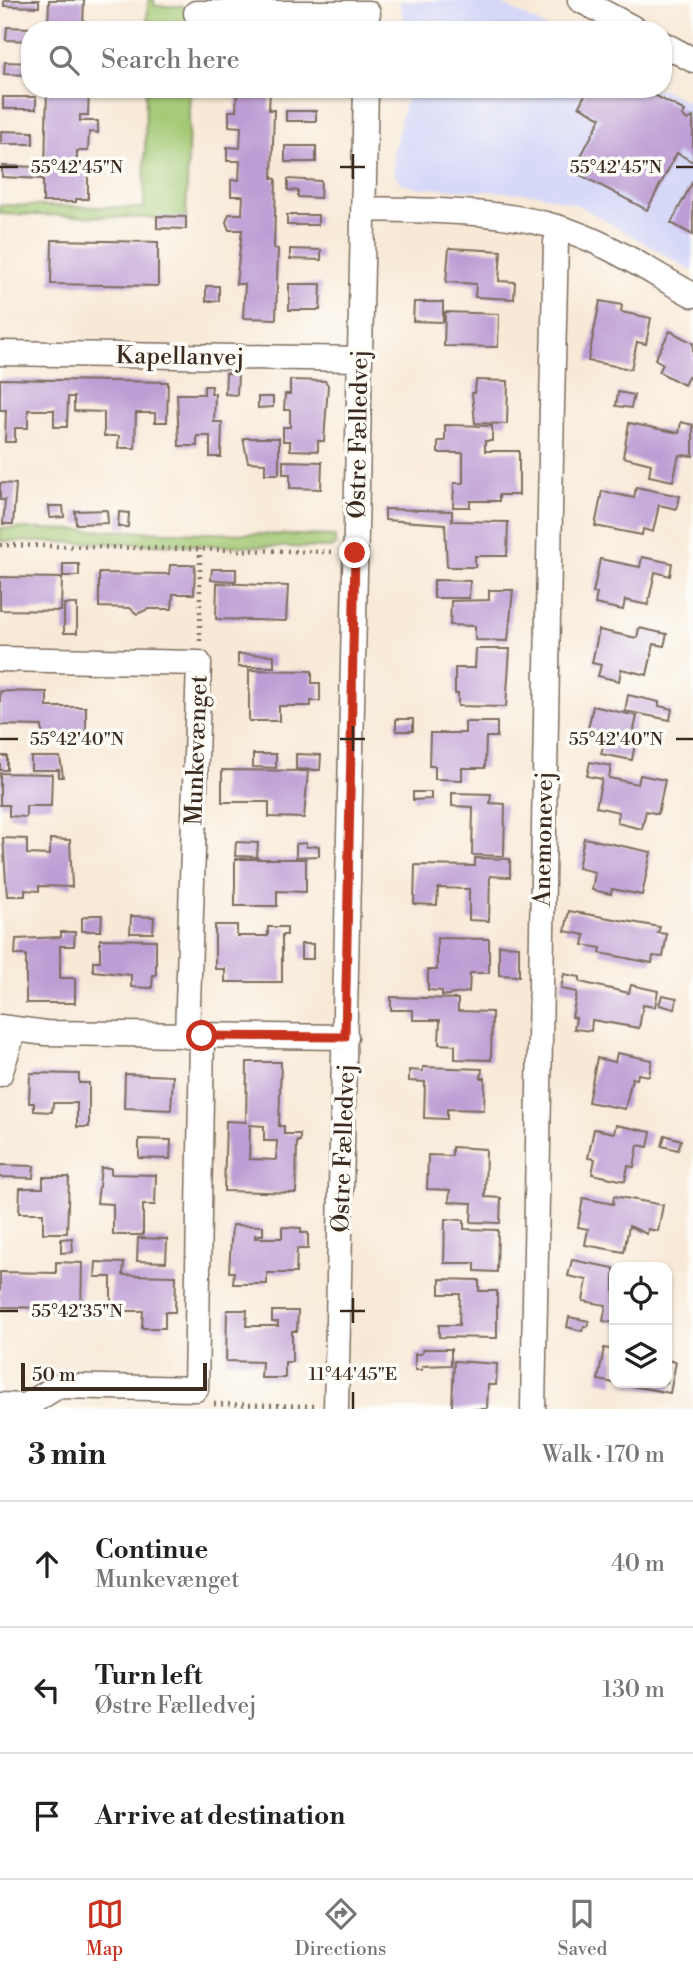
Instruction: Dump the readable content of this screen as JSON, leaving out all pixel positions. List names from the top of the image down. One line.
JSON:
{"streets":{"street":["Kapellanvej","Østre Fælledvej","Munkevænget","Anemonevej"]},"crossings":[["Kapellanvej","Østre Fælledvej"]],"scale_bar":"50 m","page":{"search":"Search here","scale":"50 m","heading":["3 min","Walk · 170 m"],"list":[["Continue","Munkevænget","40 m"],["Turn left","Østre Fælledvej","130 m"],"Arrive at destination"],"nav":["Map","Directions","Saved"]},"coordinates":["55°42'45\"N","55°42'40\"N","55°42'35\"N","11°44'45\"E"]}
